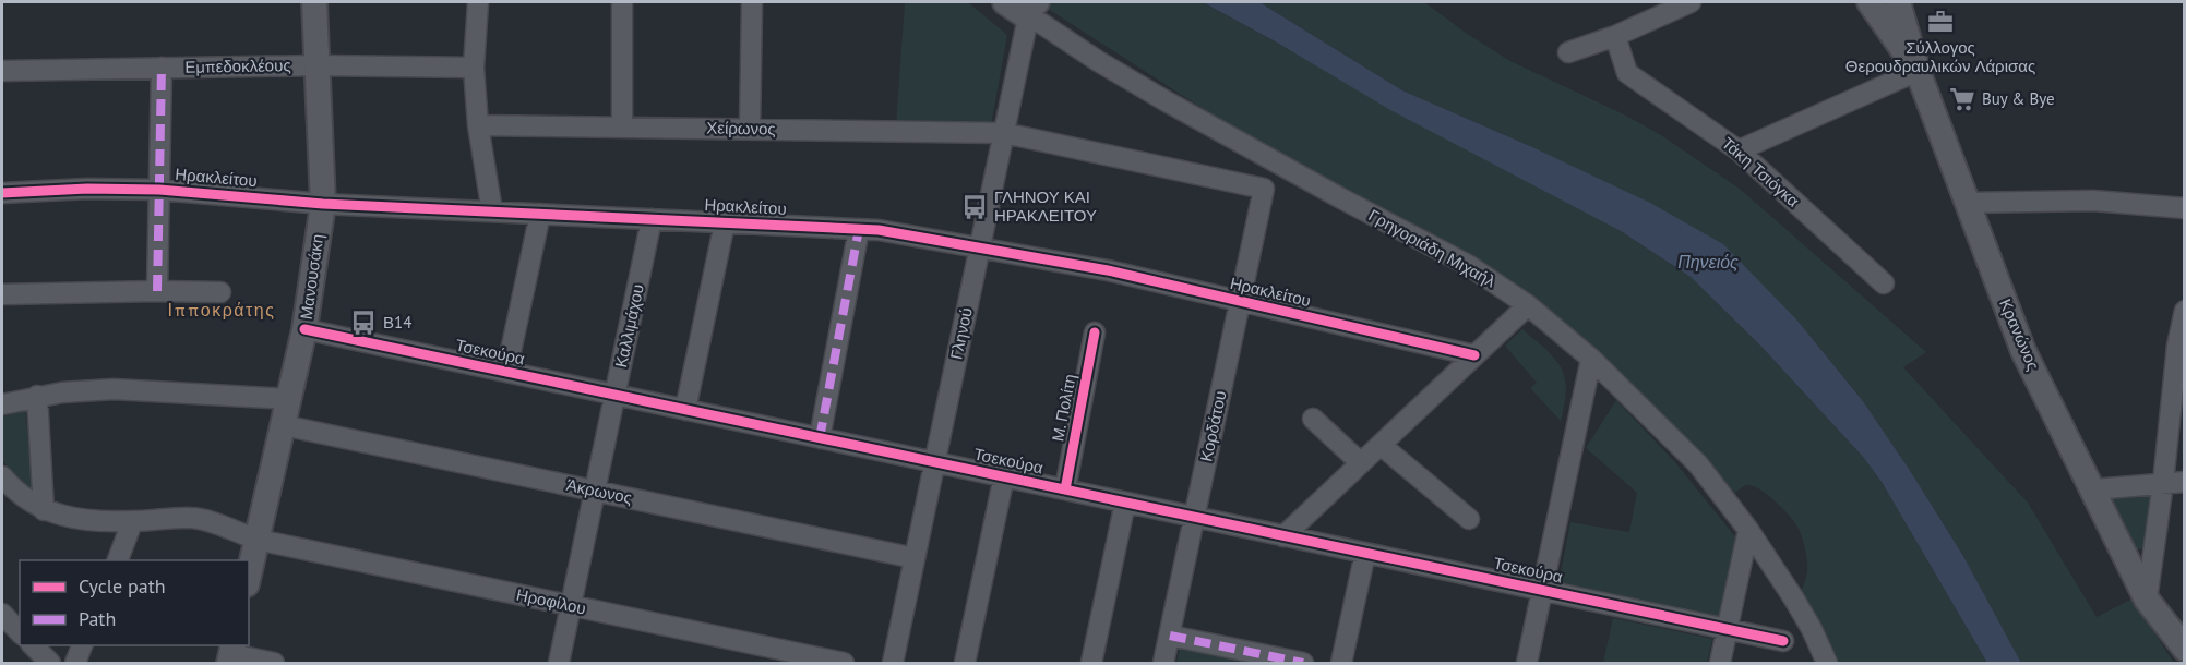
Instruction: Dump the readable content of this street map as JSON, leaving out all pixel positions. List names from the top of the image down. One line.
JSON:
{"streets":{"street":["Εμπεδοκλέους","Χείρωνος","Τάκη Τσιόγκα","Ηρακλείτου","Γρηγοριάδη Μιχαήλ","Μανουσάκη","Καλλιμάχου","Γληνού","Κρανώνος","Τσεκούρα","Μ. Πολίτη","Κορδάτου","Άκρωνος","Ηροφίλου"]},"crossings":[["Εμπεδοκλέους","Μανουσάκη"],["Χείρωνος","Γληνού"],["Χείρωνος","Κορδάτου"],["Ηρακλείτου","Μανουσάκη"],["Ηρακλείτου","Καλλιμάχου"],["Ηρακλείτου","Γληνού"],["Ηρακλείτου","Κορδάτου"],["Γρηγοριάδη Μιχαήλ","Γληνού"],["Μανουσάκη","Τσεκούρα"],["Μανουσάκη","Άκρωνος"],["Μανουσάκη","Ηροφίλου"],["Καλλιμάχου","Τσεκούρα"],["Καλλιμάχου","Άκρωνος"],["Καλλιμάχου","Ηροφίλου"],["Γληνού","Τσεκούρα"],["Γληνού","Άκρωνος"],["Τσεκούρα","Μ. Πολίτη"],["Τσεκούρα","Κορδάτου"]],"districts":["Ιπποκράτης"],"water":["Πηνειός"],"places":{"office":["Σύλλογος Θερουδραυλικών Λάρισας"],"supermarket":["Buy & Bye"],"bus stop":["ΓΛΗΝΟΥ ΚΑΙ ΗΡΑΚΛΕΙΤΟΥ","Β14"]},"legend":["Cycle path","Path"]}
